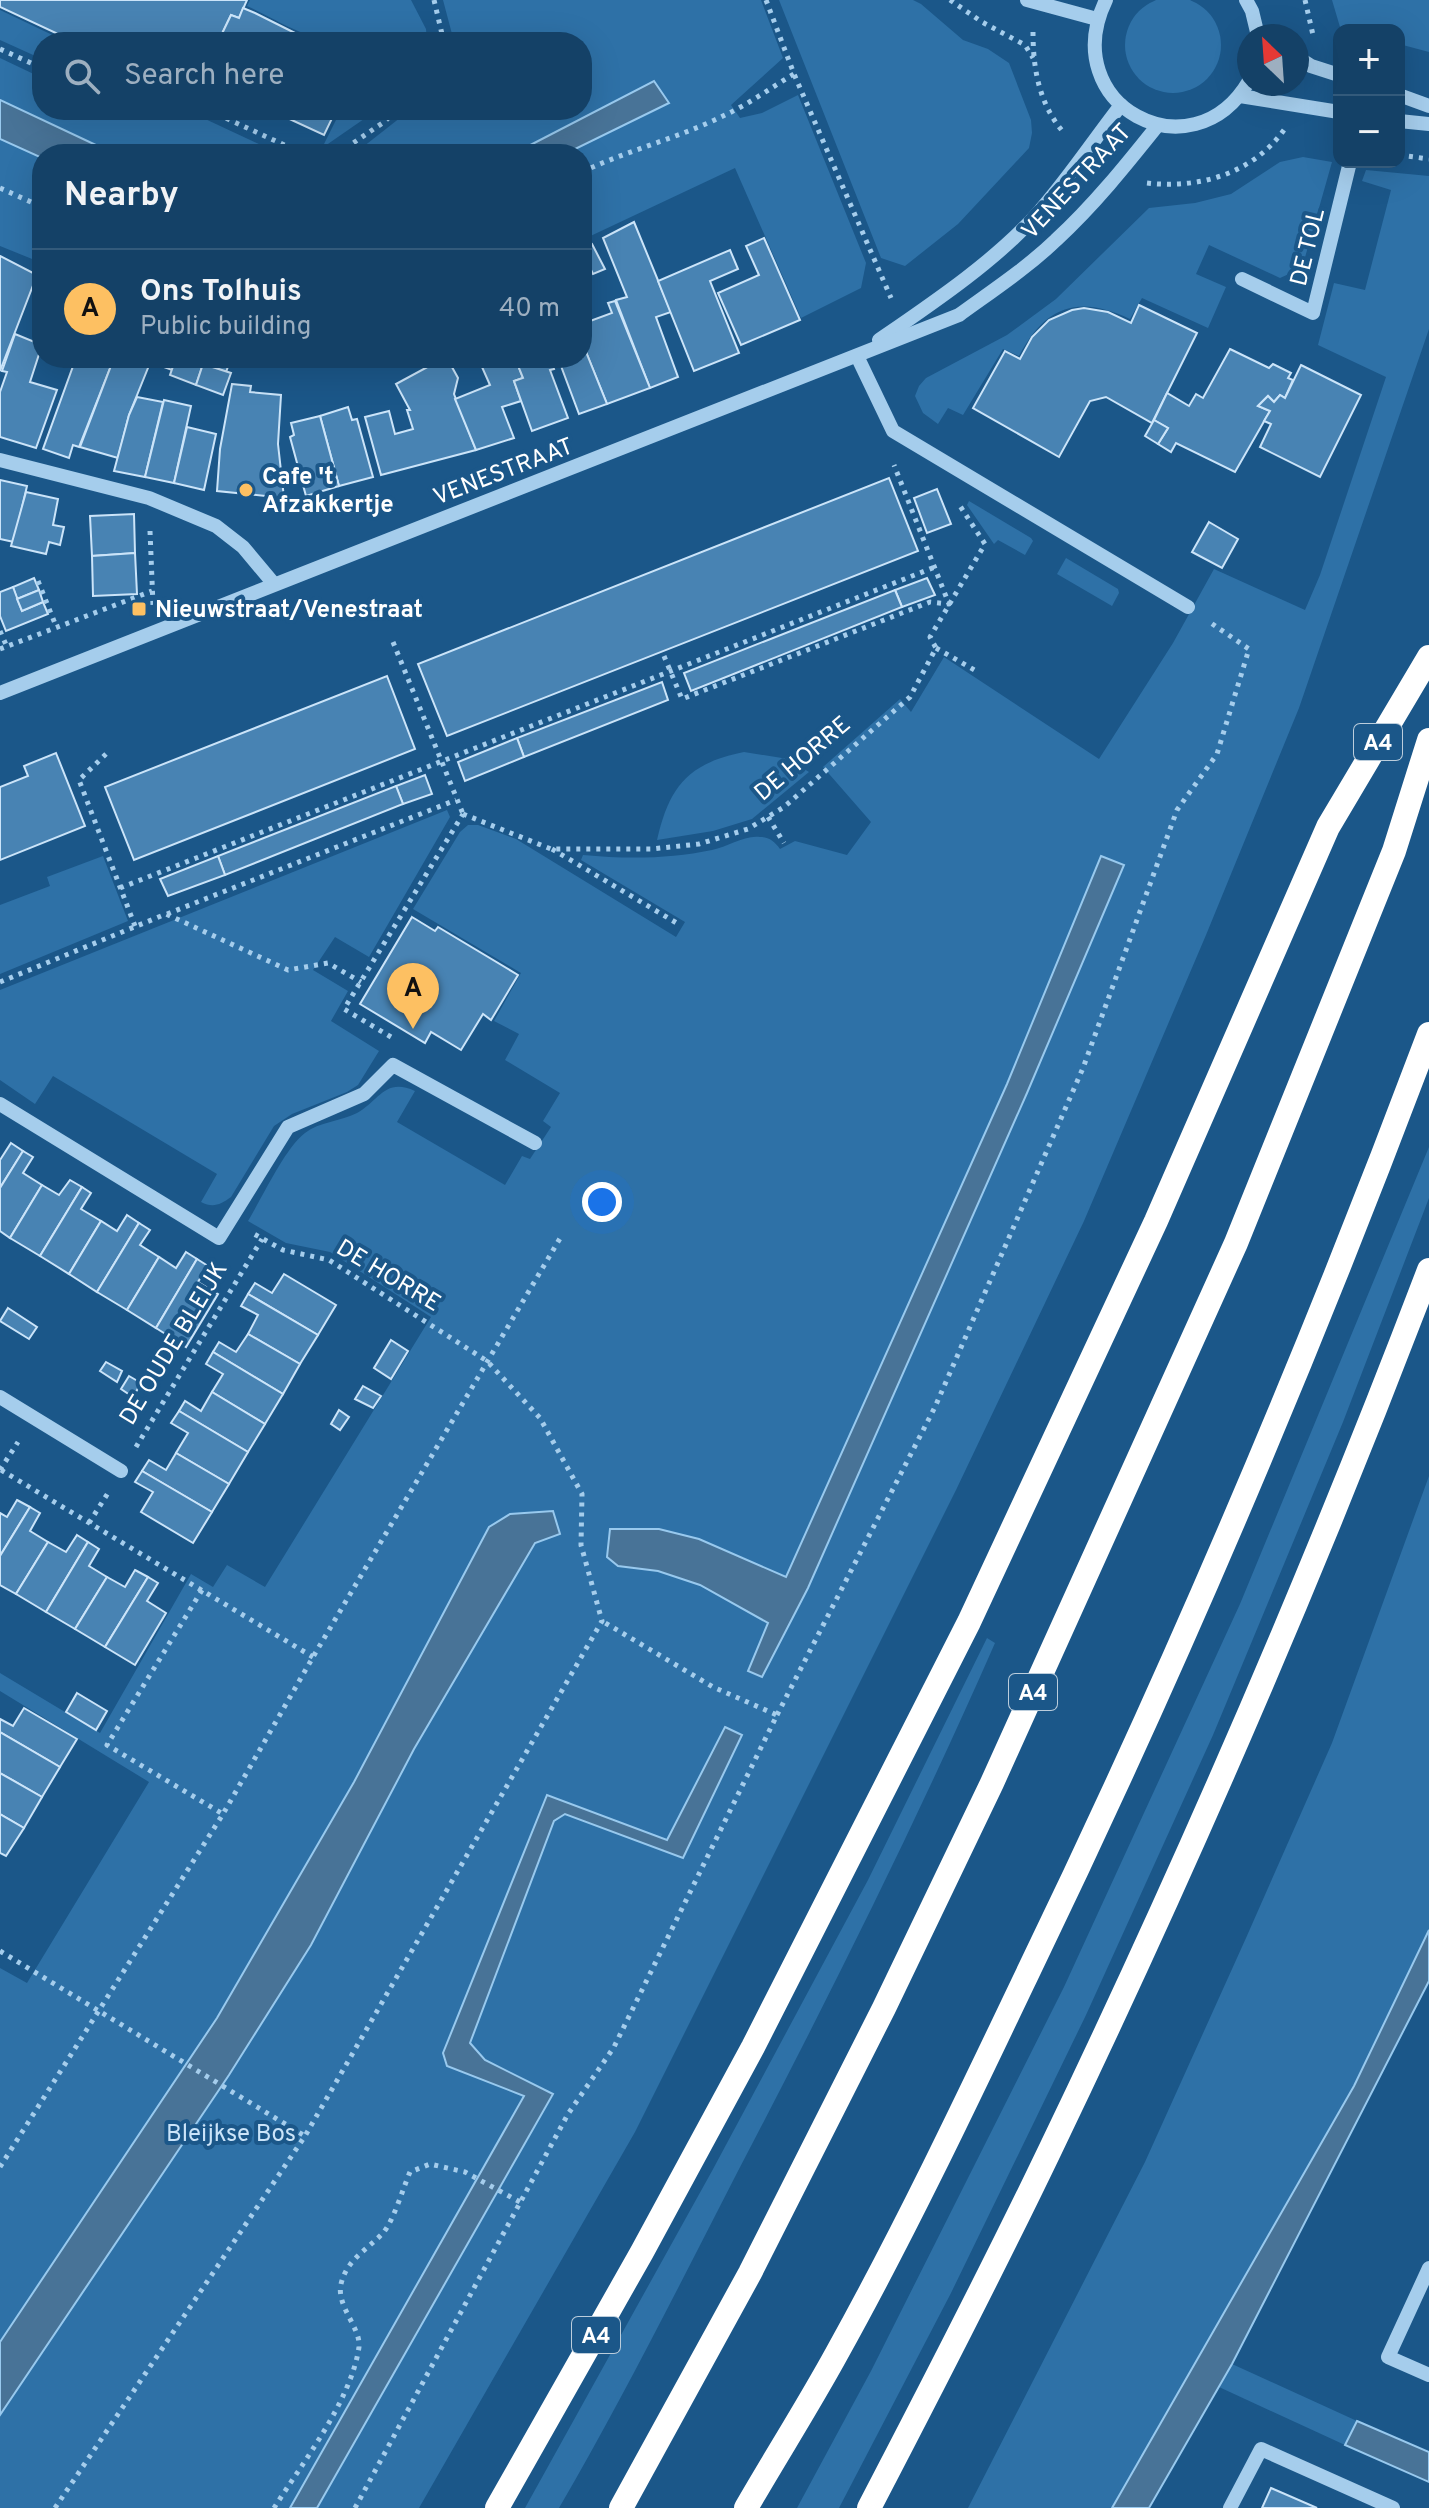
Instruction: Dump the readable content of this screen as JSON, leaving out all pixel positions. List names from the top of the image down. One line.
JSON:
{"streets":{"highway":["A4"],"street":["VENESTRAAT","DE TOL"],"path":["DE HORRE","DE OUDE BLEIJK"]},"crossings":[["DE HORRE","DE OUDE BLEIJK"]],"parks":["Bleijkse Bos"],"places":{"other":["Cafe 't Afzakkertje"],"transit":["Nieuwstraat/Venestraat"]},"north":"top left","page":{"map_buttons":["+","−"],"search":"Search here","heading":"Nearby","list":[{"mark":"A","name":"Ons Tolhuis","note":"Public building","value":"40 m"}],"pins":"A"}}
